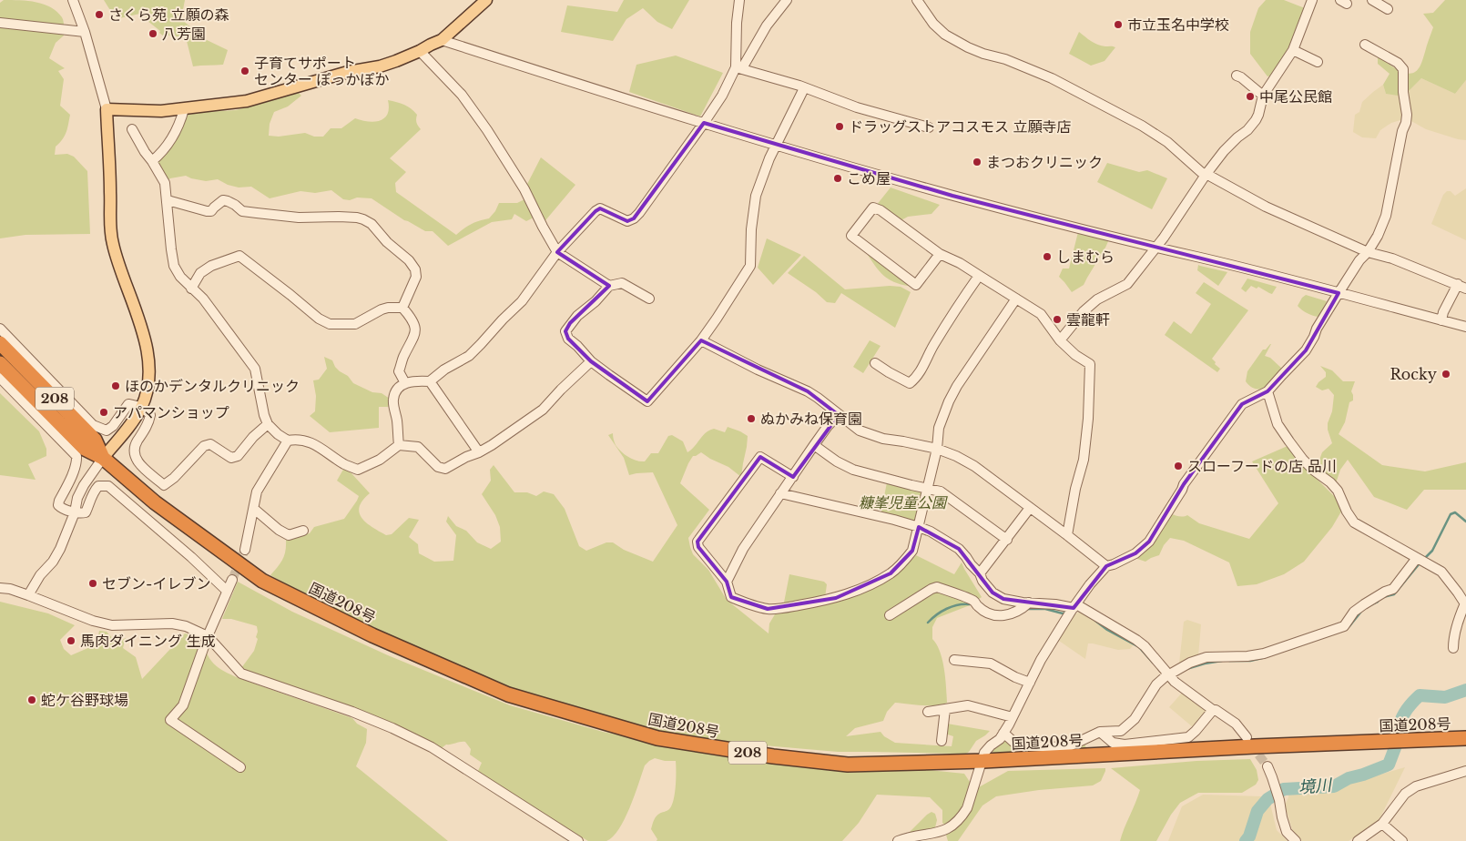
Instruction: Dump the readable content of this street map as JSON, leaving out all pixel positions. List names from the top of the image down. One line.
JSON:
{"streets":{"highway":["208","国道208号"]},"water":["境川"],"parks":["糠峯児童公園"],"places":["さくら苑 立願の森","市立玉名中学校","八芳園","子育てサポート センター ぽっかぽか","中尾公民館","ドラッグストアコスモス 立願寺店","まつおクリニック","こめ屋","しまむら","雲龍軒","Rocky","ほのかデンタルクリニック","アパマンショップ","ぬかみね保育園","スローフードの店 品川","セブン-イレブン","馬肉ダイニング 生成","蛇ケ谷野球場"]}
